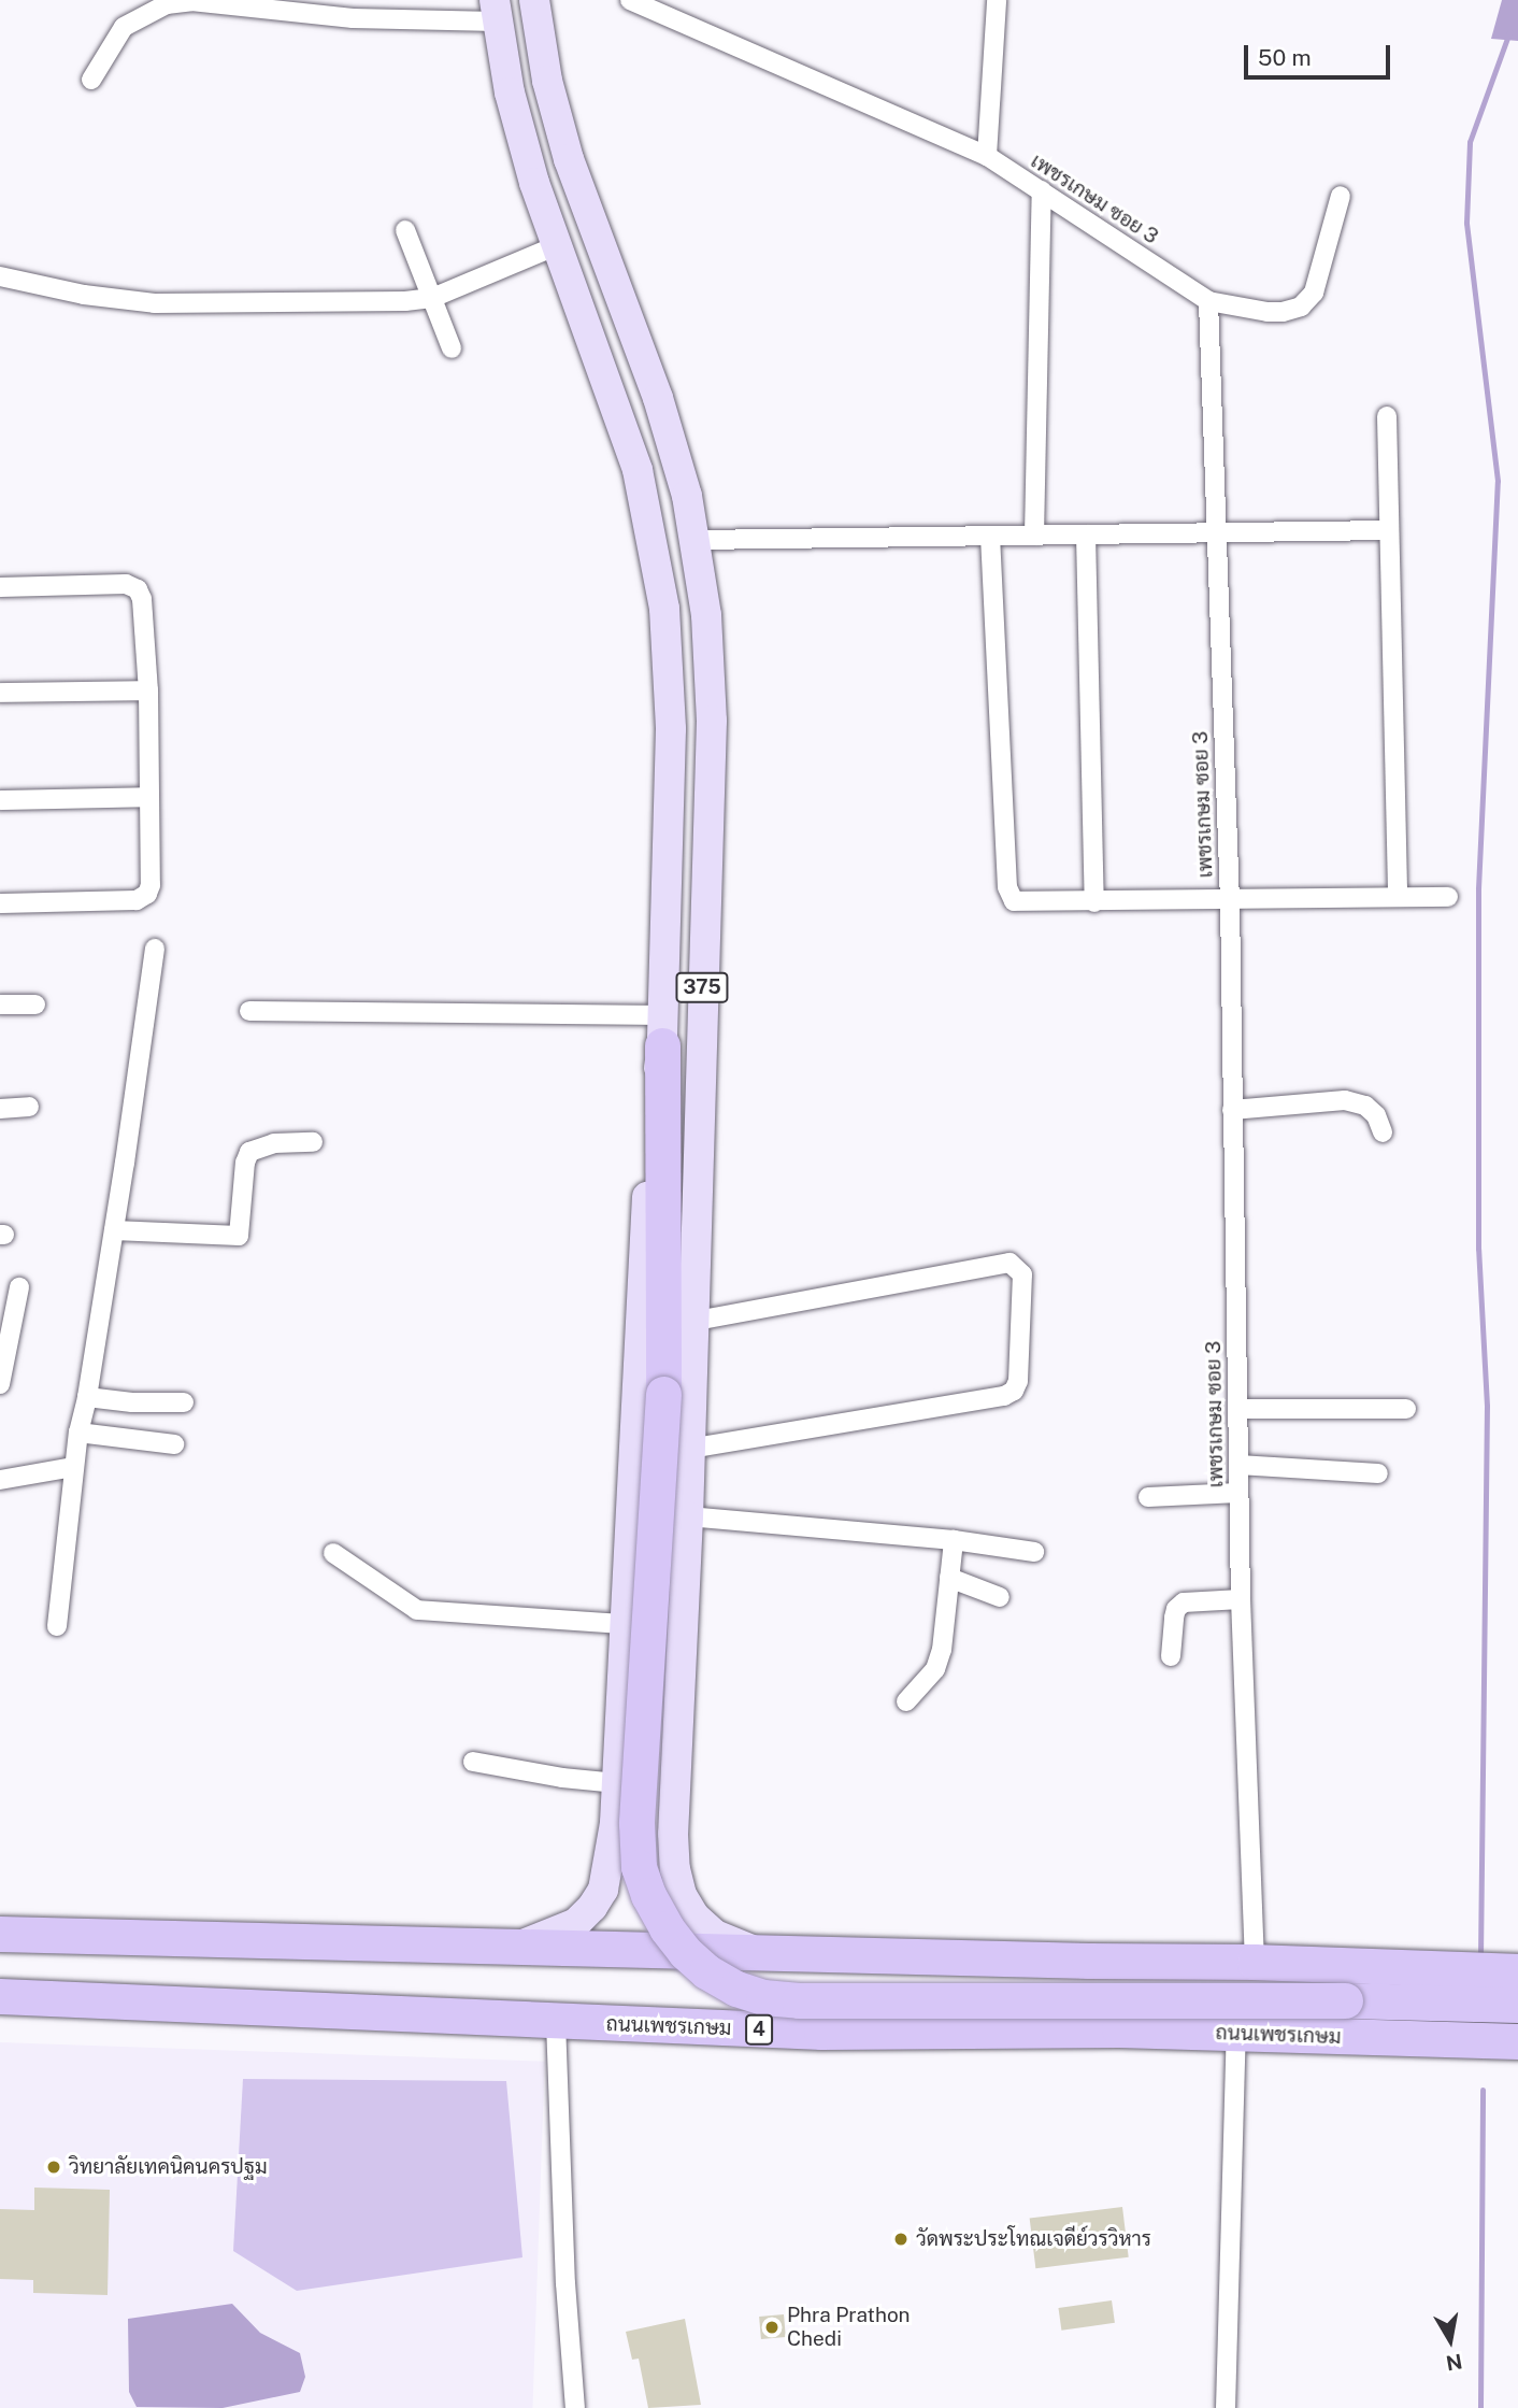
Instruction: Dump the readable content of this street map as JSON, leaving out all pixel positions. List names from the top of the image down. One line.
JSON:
{"streets":{"highway":["ถนนเพชรเกษม","4"],"main road":["375"],"street":["เพชรเกษม ซอย 3"]},"places":["วิทยาลัยเทคนิคนครปฐม","วัดพระประโทณเจดีย์วรวิหาร","Phra Prathon Chedi"],"scale_bar":"50 m","north":"bottom"}
